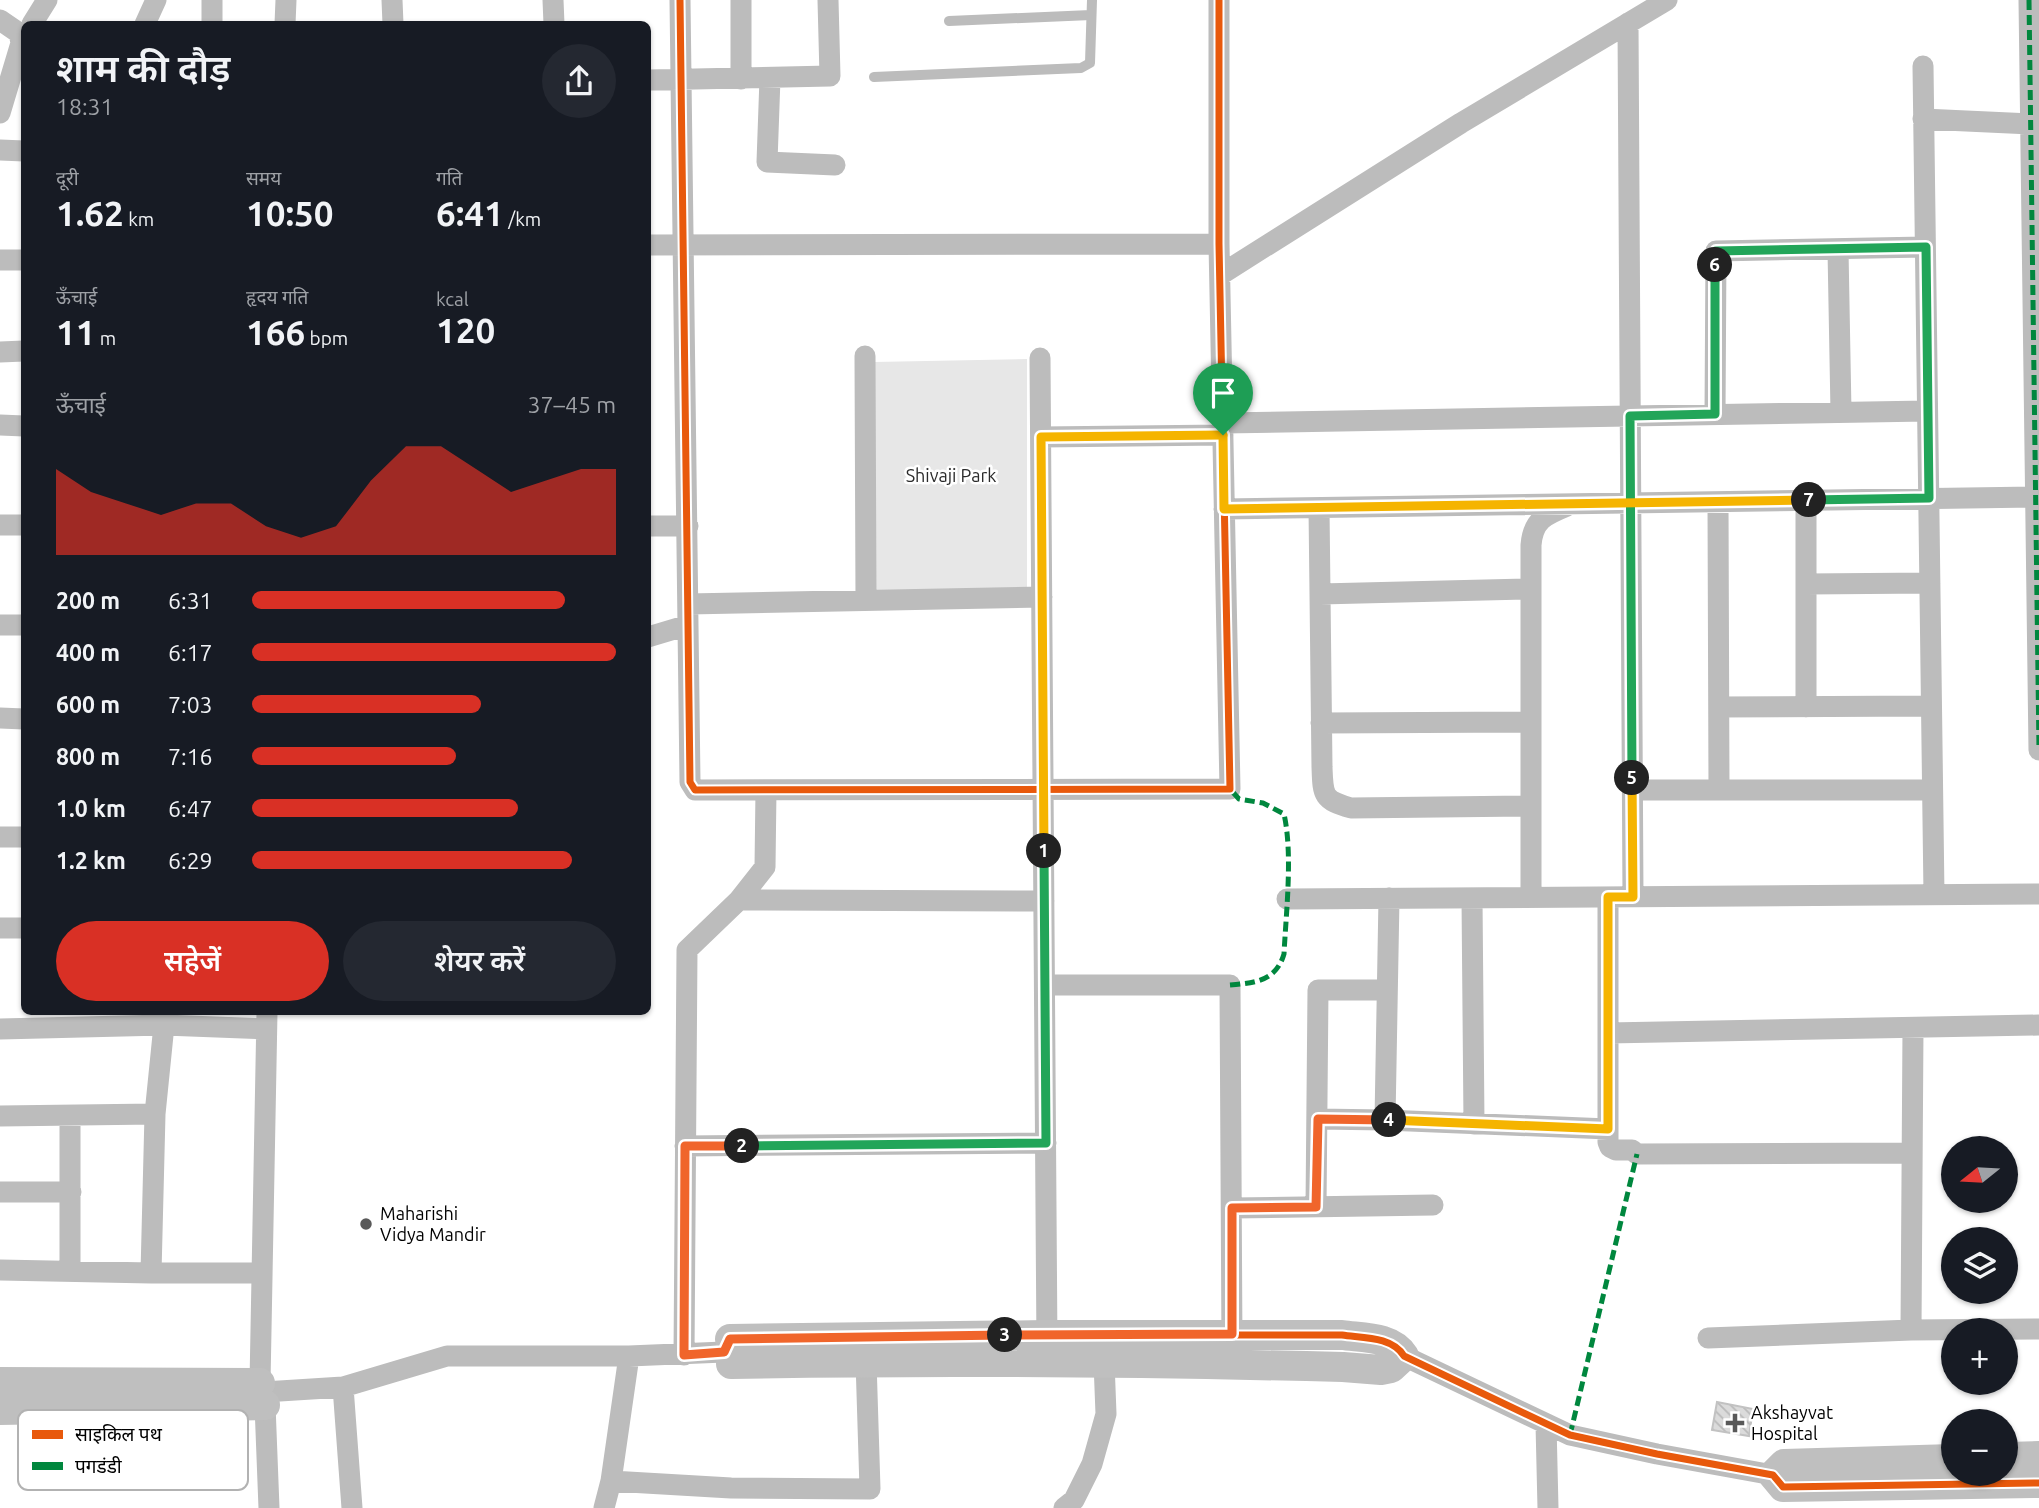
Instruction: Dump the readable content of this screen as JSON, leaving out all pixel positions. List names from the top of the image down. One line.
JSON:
{"parks":["Shivaji Park"],"places":{"other":["Maharishi Vidya Mandir"],"health":["Akshayvat Hospital"]},"legend":["साइकिल पथ","पगडंडी"],"north":"left","page":{"heading":["शाम की दौड़","18:31"],"stats":[["दूरी","1.62 km"],["समय","10:50"],["गति","6:41 /km"],["ऊँचाई","11 m"],["हृदय गति","166 bpm"],["kcal","120"]],"pins":["6","7","5","1","4","2","3"],"chart":["ऊँचाई","37–45 m"],"list":[{"name":"200 m","note":"6:31"},{"name":"400 m","note":"6:17"},{"name":"600 m","note":"7:03"},{"name":"800 m","note":"7:16"},{"name":"1.0 km","note":"6:47"},{"name":"1.2 km","note":"6:29"}],"buttons":["सहेजें","शेयर करें"],"map_buttons":["+","−"]}}
